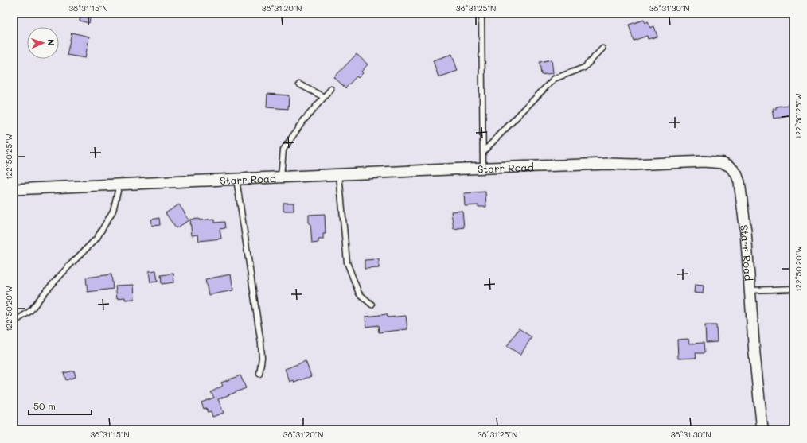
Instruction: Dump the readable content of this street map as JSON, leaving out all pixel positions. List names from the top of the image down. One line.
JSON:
{"streets":{"street":["Starr Road"]},"scale_bar":"50 m","north":"right","coordinates":["38°31'15\"N","38°31'20\"N","38°31'25\"N","38°31'30\"N","122°50'25\"W","122°50'20\"W"]}
